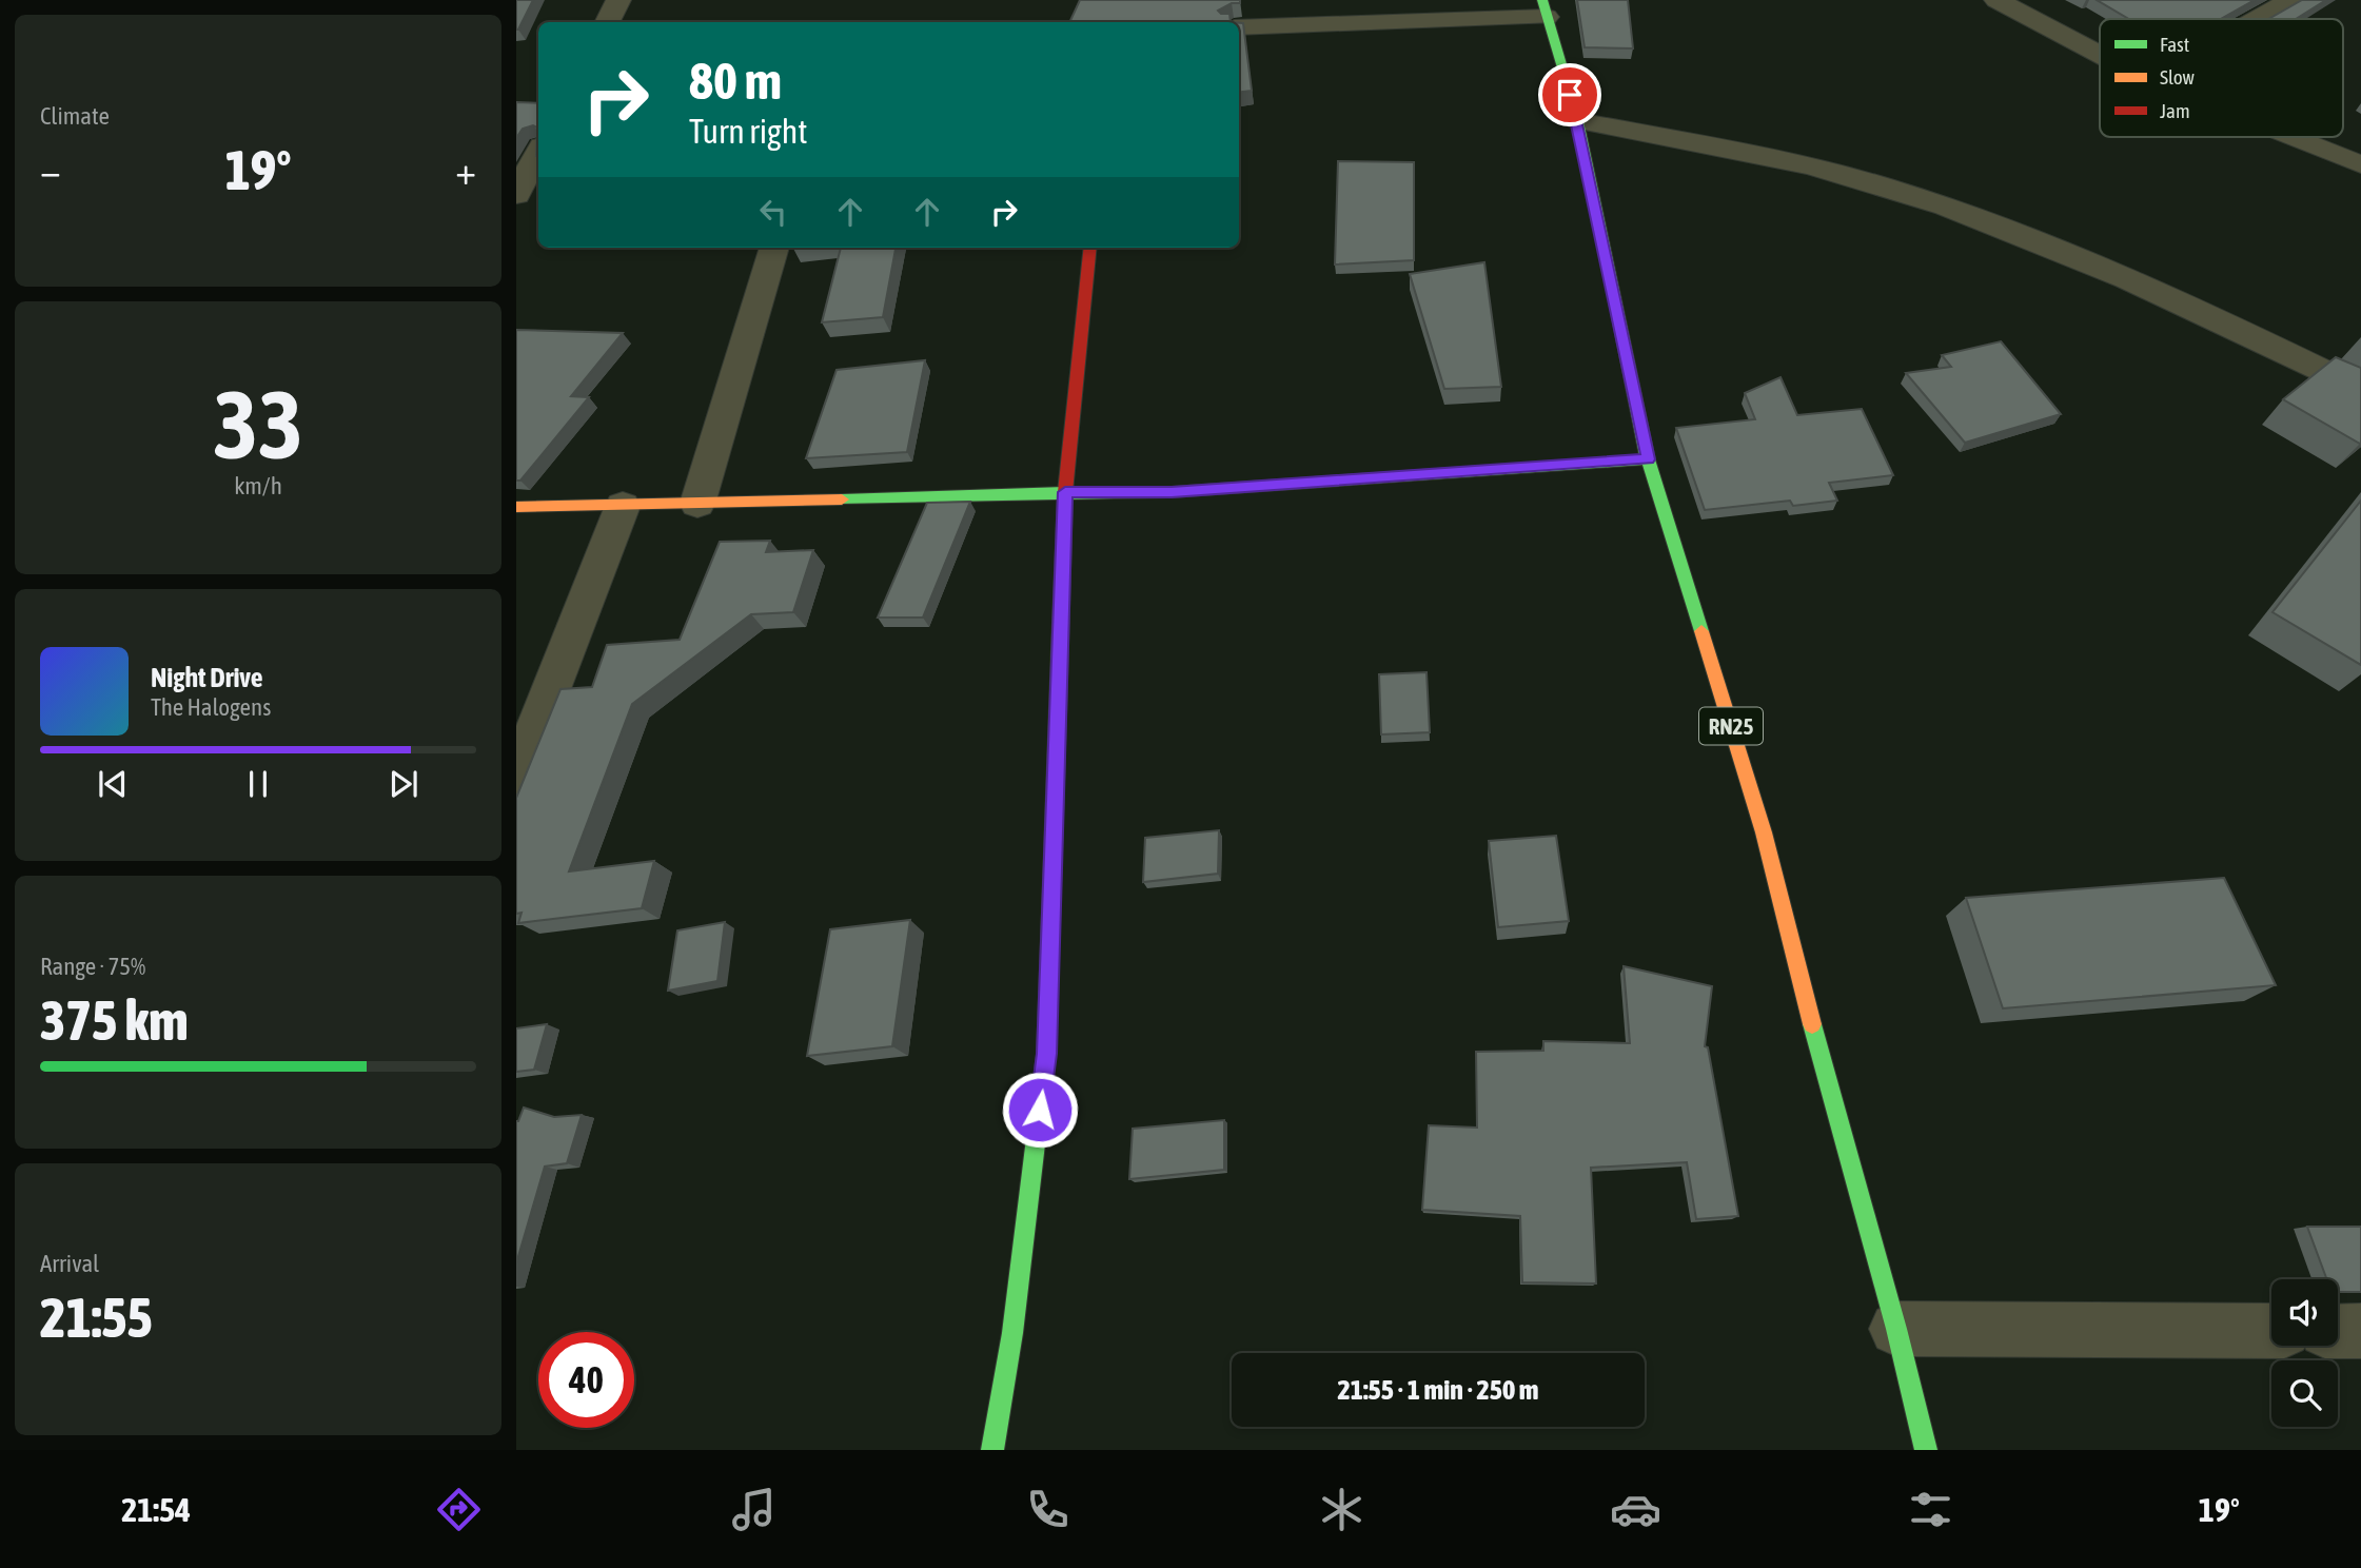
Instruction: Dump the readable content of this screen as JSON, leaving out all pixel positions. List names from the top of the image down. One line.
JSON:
{"streets":{"street":["RN25"]},"legend":["Fast","Slow","Jam"],"page":{"tile":["Climate",["33","km/h"],["Range · 75%","375 km"],["Arrival","21:55"]],"turn":["80 m","Turn right"],"heat":["−","19°","+"],"song":["Night Drive","The Halogens"],"limit":"40","trip":"21:55 · 1 min · 250 m","tabs":["21:54","19°"]}}
